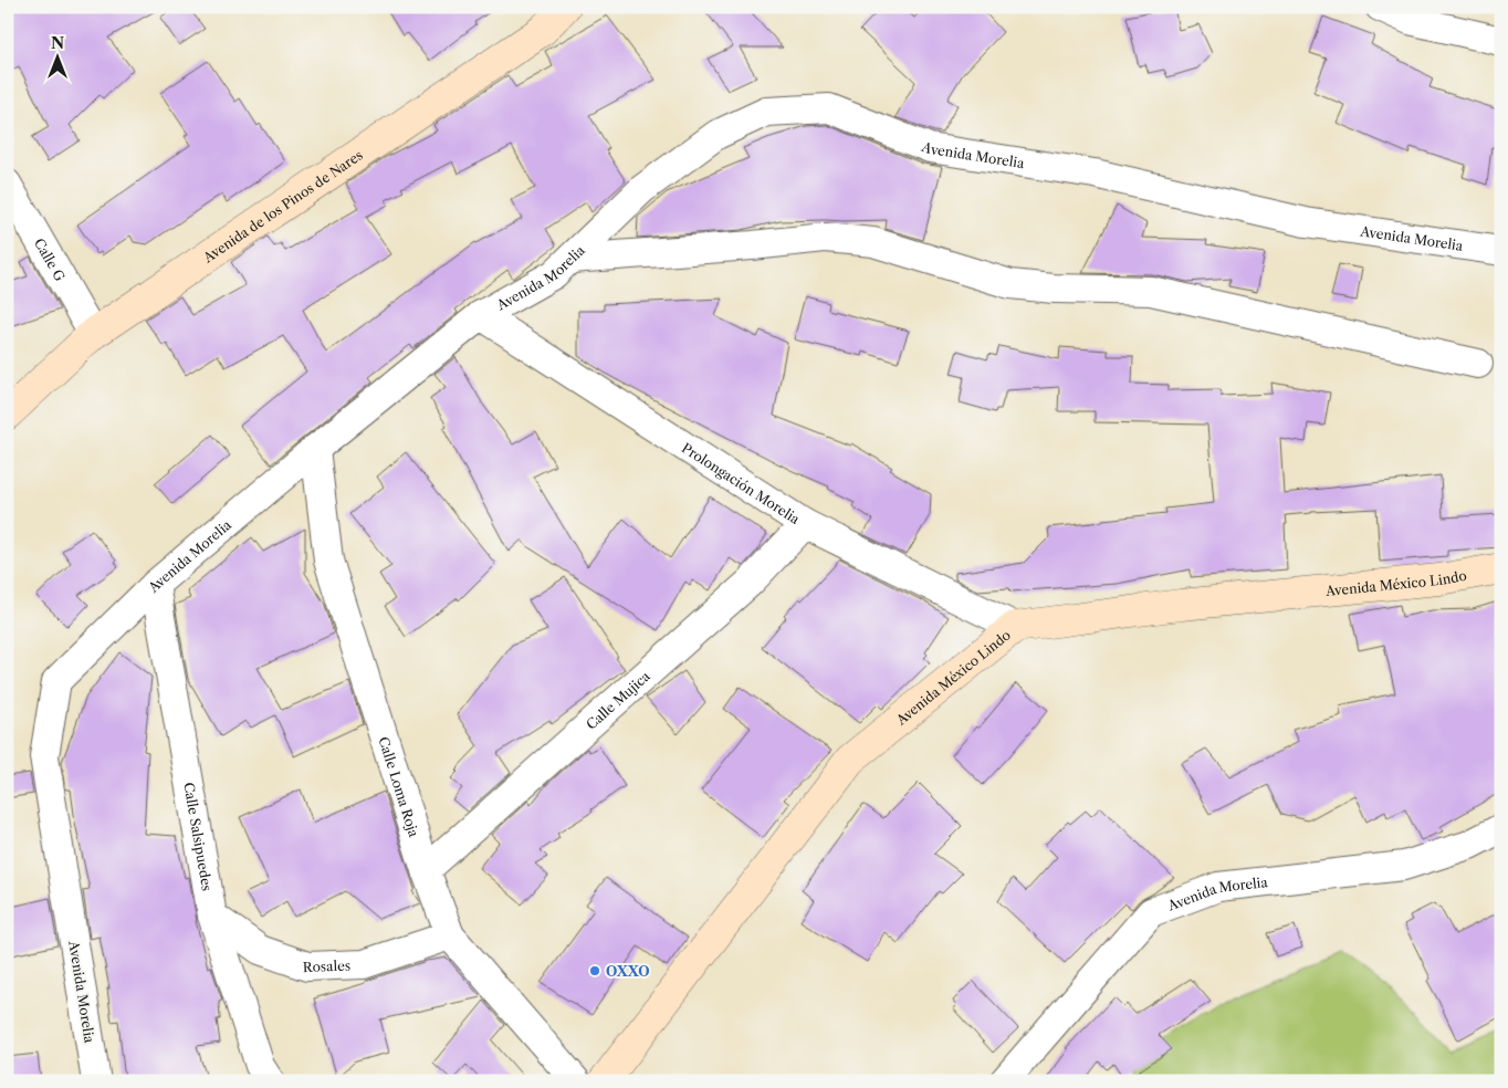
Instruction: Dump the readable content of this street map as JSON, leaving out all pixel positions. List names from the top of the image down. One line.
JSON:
{"streets":{"street":["Avenida Morelia","Avenida de los Pinos de Nares","Calle G","Prolongación Morelia","Avenida México Lindo","Calle Mujica","Calle Loma Roja","Calle Salsipuedes","Rosales"]},"crossings":[["Avenida Morelia","Prolongación Morelia"],["Avenida Morelia","Calle Loma Roja"],["Avenida Morelia","Calle Salsipuedes"],["Avenida de los Pinos de Nares","Calle G"],["Prolongación Morelia","Avenida México Lindo"],["Prolongación Morelia","Calle Mujica"],["Calle Mujica","Calle Loma Roja"],["Calle Loma Roja","Rosales"],["Calle Salsipuedes","Rosales"]],"places":["OXXO"],"north":"top"}
